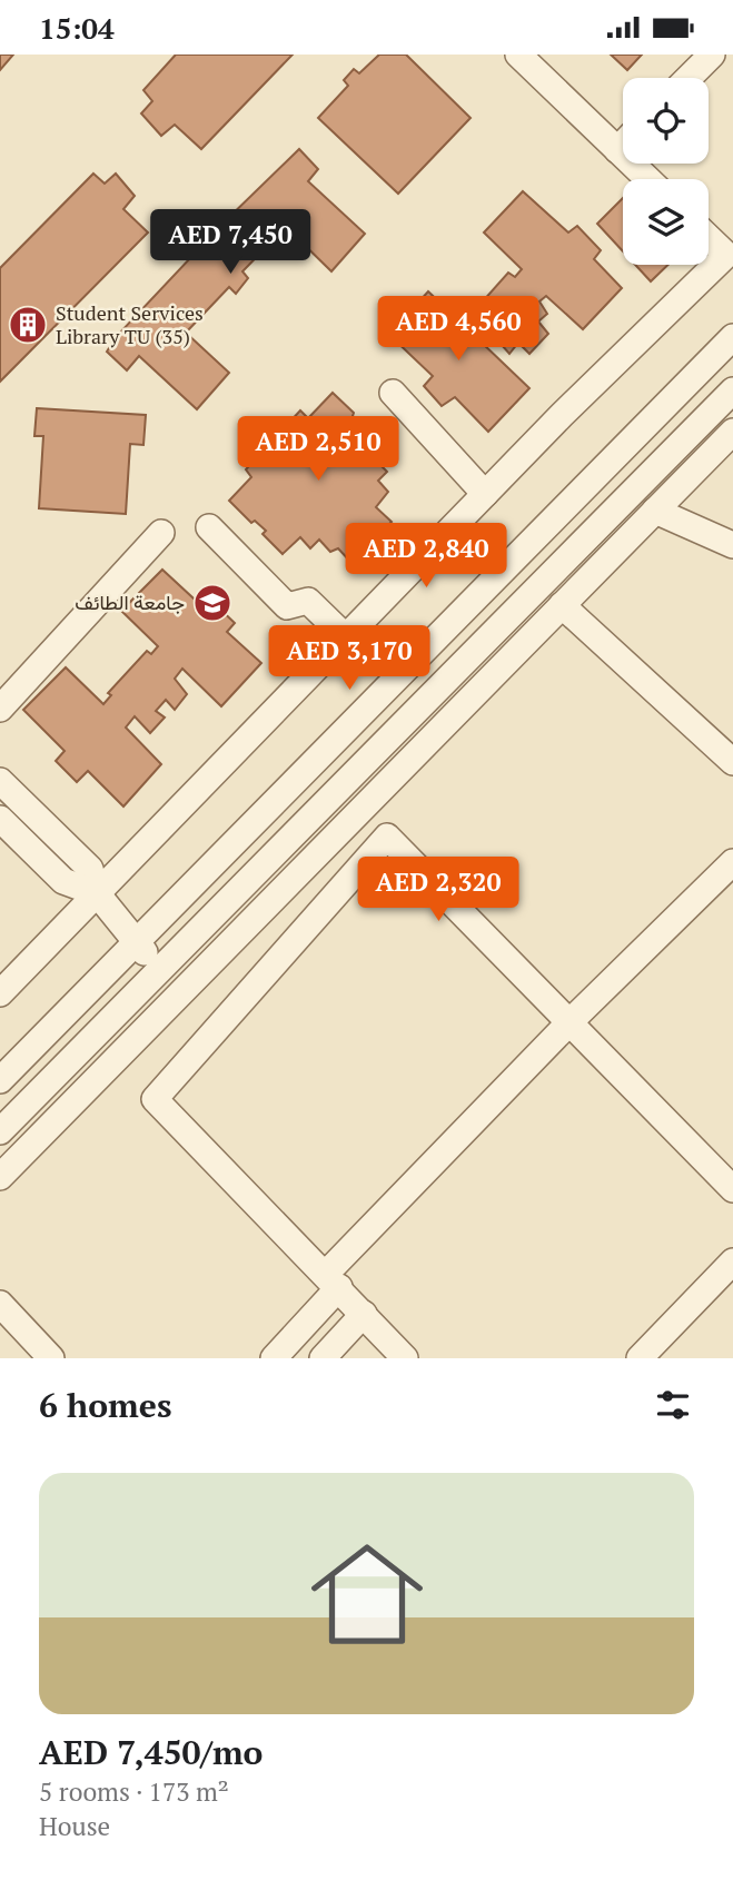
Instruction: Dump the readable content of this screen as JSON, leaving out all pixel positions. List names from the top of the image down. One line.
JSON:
{"places":{"building":["Student Services Library TU (35)"],"school or university":["جامعة الطائف"]},"page":{"status":"15:04","price":["AED 7,450","AED 4,560","AED 2,510","AED 2,840","AED 3,170","AED 2,320"],"heading":"6 homes","list":[{"name":"AED 7,450/mo","note":"5 rooms · 173 m² · House"}]}}
